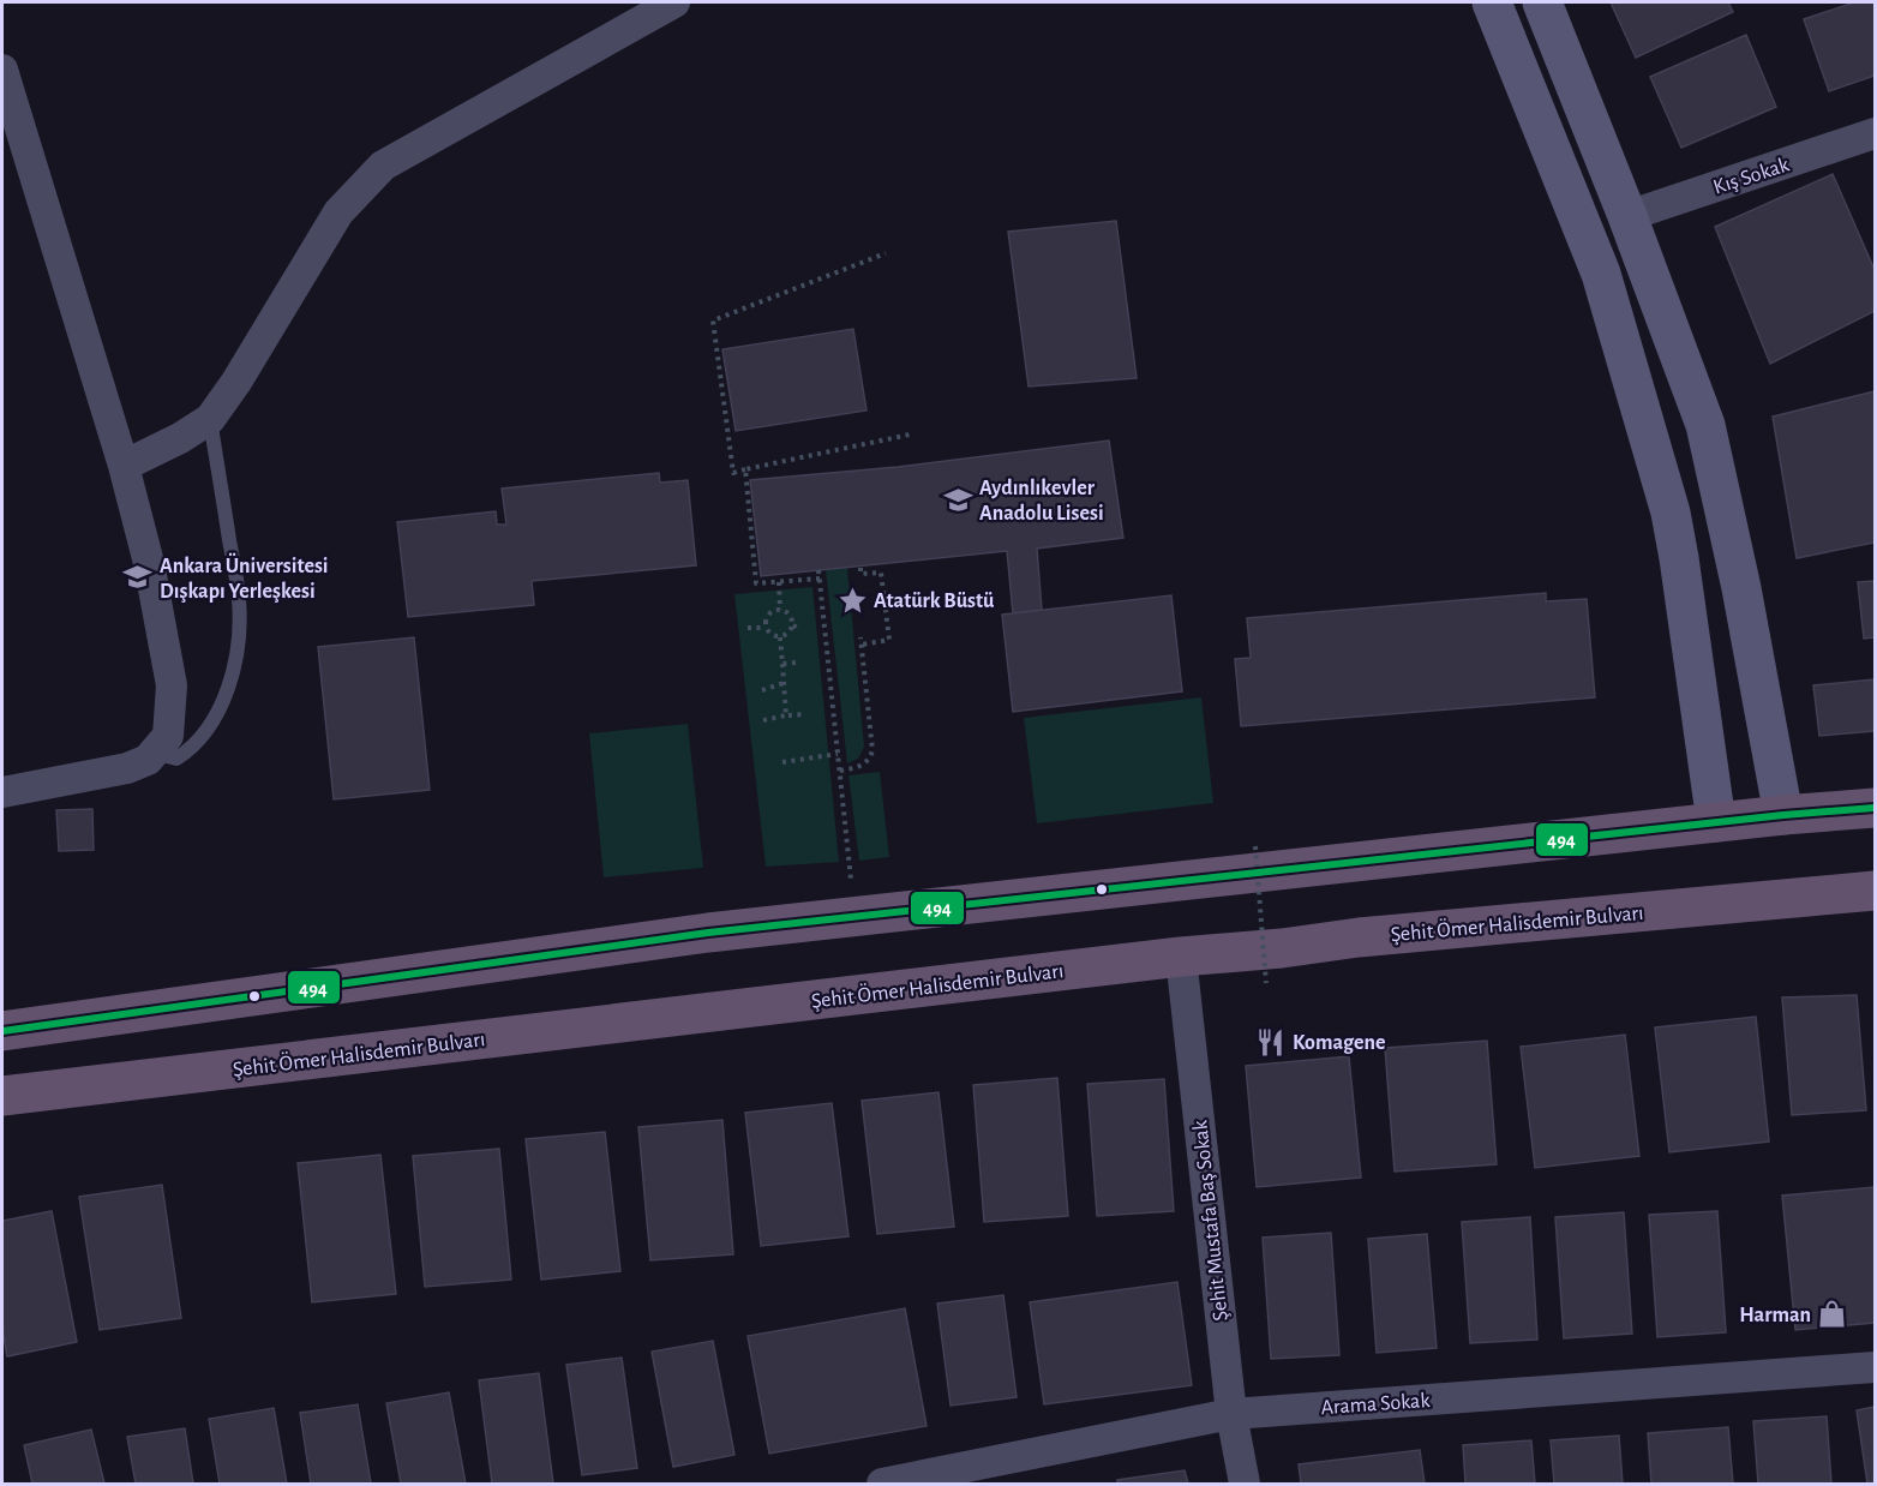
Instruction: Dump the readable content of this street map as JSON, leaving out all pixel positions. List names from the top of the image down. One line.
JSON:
{"streets":{"highway":["Şehit Ömer Halisdemir Bulvarı"],"street":["Kış Sokak","Şehit Mustafa Baş Sokak","Arama Sokak"]},"crossings":[["Şehit Ömer Halisdemir Bulvarı","Şehit Mustafa Baş Sokak"],["Şehit Mustafa Baş Sokak","Arama Sokak"]],"places":{"school or university":["Aydınlıkevler Anadolu Lisesi","Ankara Üniversitesi Dışkapı Yerleşkesi"],"place":["Atatürk Büstü"],"restaurant":["Komagene"],"shop":["Harman"]},"lines":["transit line 494"]}
